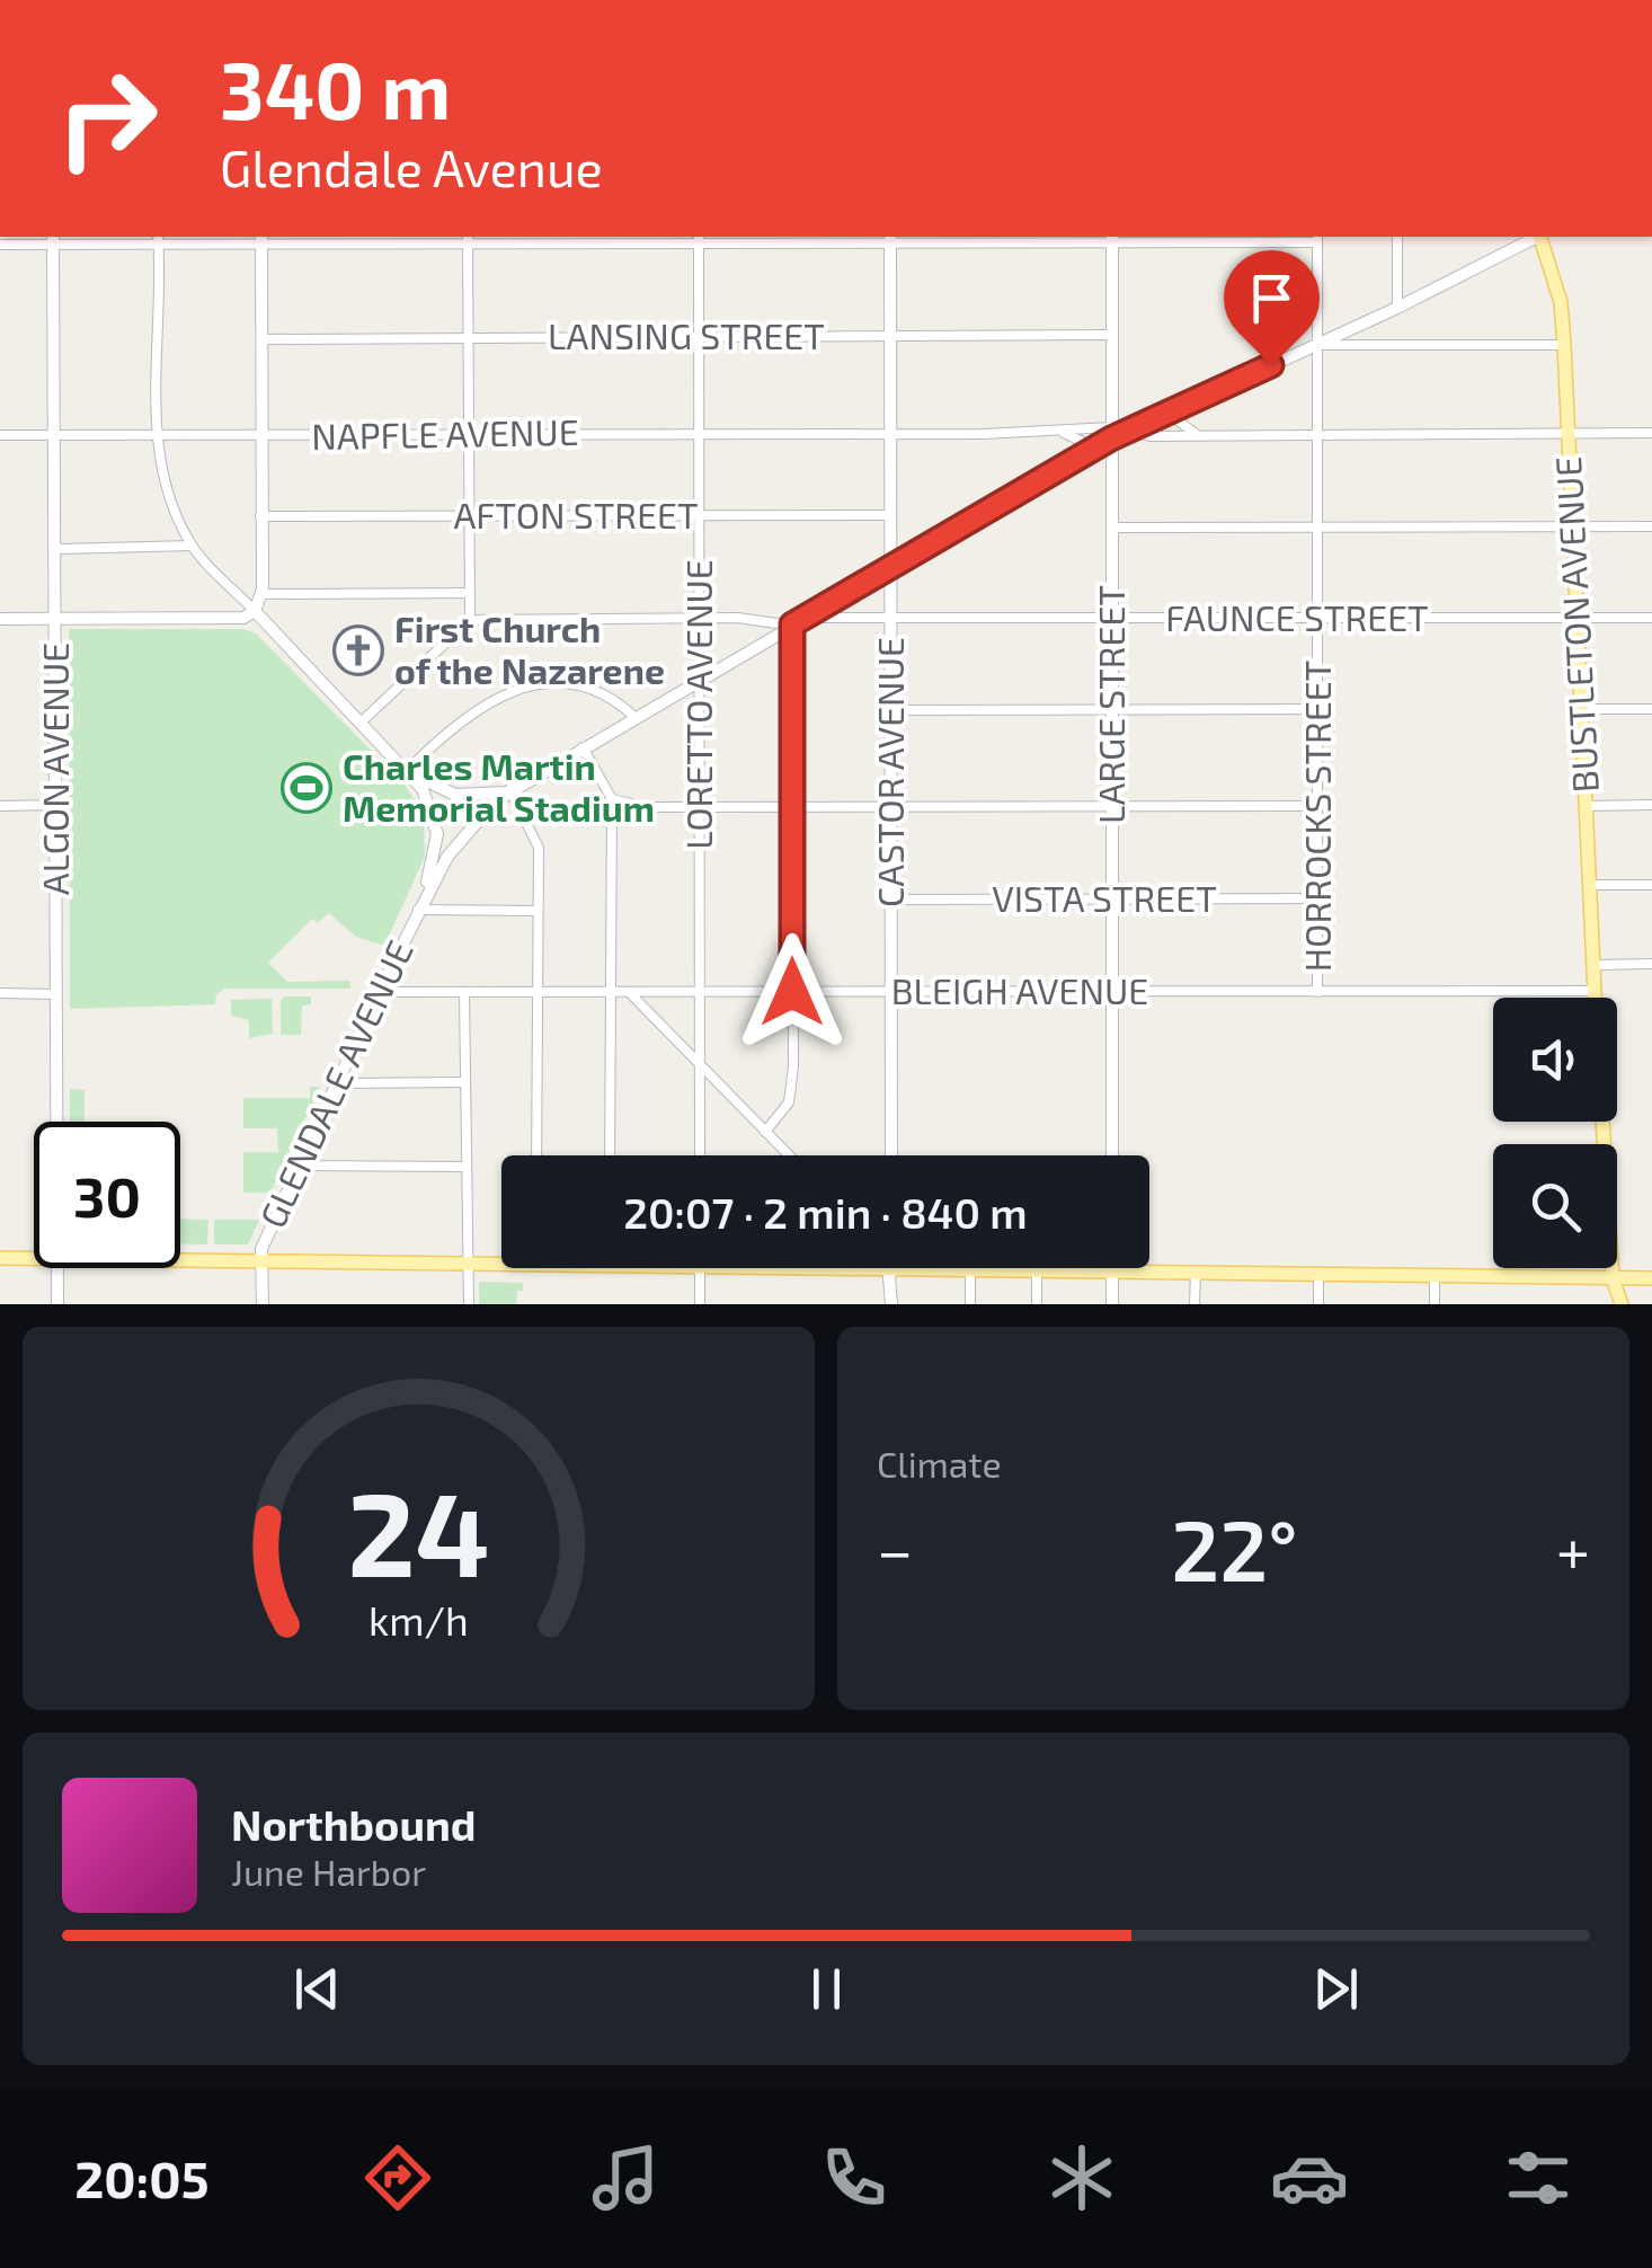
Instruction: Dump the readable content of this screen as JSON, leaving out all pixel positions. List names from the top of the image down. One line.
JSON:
{"streets":{"main road":["BUSTLETON AVENUE"],"street":["LANSING STREET","NAPFLE AVENUE","AFTON STREET","FAUNCE STREET","LORETTO AVENUE","LARGE STREET","ALGON AVENUE","CASTOR AVENUE","HORROCKS STREET","VISTA STREET","BLEIGH AVENUE","GLENDALE AVENUE"]},"crossings":[["LANSING STREET","LORETTO AVENUE"],["LANSING STREET","LARGE STREET"],["LANSING STREET","CASTOR AVENUE"],["NAPFLE AVENUE","LORETTO AVENUE"],["NAPFLE AVENUE","LARGE STREET"],["NAPFLE AVENUE","ALGON AVENUE"],["NAPFLE AVENUE","CASTOR AVENUE"],["NAPFLE AVENUE","GLENDALE AVENUE"],["AFTON STREET","LORETTO AVENUE"],["AFTON STREET","CASTOR AVENUE"],["FAUNCE STREET","BUSTLETON AVENUE"],["FAUNCE STREET","LARGE STREET"],["FAUNCE STREET","CASTOR AVENUE"],["FAUNCE STREET","HORROCKS STREET"],["FAUNCE STREET","GLENDALE AVENUE"],["BUSTLETON AVENUE","BLEIGH AVENUE"],["LORETTO AVENUE","BLEIGH AVENUE"],["LORETTO AVENUE","GLENDALE AVENUE"],["LARGE STREET","VISTA STREET"],["LARGE STREET","BLEIGH AVENUE"],["LARGE STREET","GLENDALE AVENUE"],["CASTOR AVENUE","VISTA STREET"],["CASTOR AVENUE","BLEIGH AVENUE"],["CASTOR AVENUE","GLENDALE AVENUE"],["HORROCKS STREET","VISTA STREET"],["HORROCKS STREET","BLEIGH AVENUE"],["HORROCKS STREET","GLENDALE AVENUE"],["BLEIGH AVENUE","GLENDALE AVENUE"]],"places":{"church":["First Church of the Nazarene"],"sports":["Charles Martin Memorial Stadium"]},"page":{"turn":["340 m","Glendale Avenue"],"limit":"30","trip":"20:07 · 2 min · 840 m","tile":"Climate","heat":["−","22°","+"],"song":["Northbound","June Harbor"],"tabs":"20:05","gauge":["24","km/h"]}}
